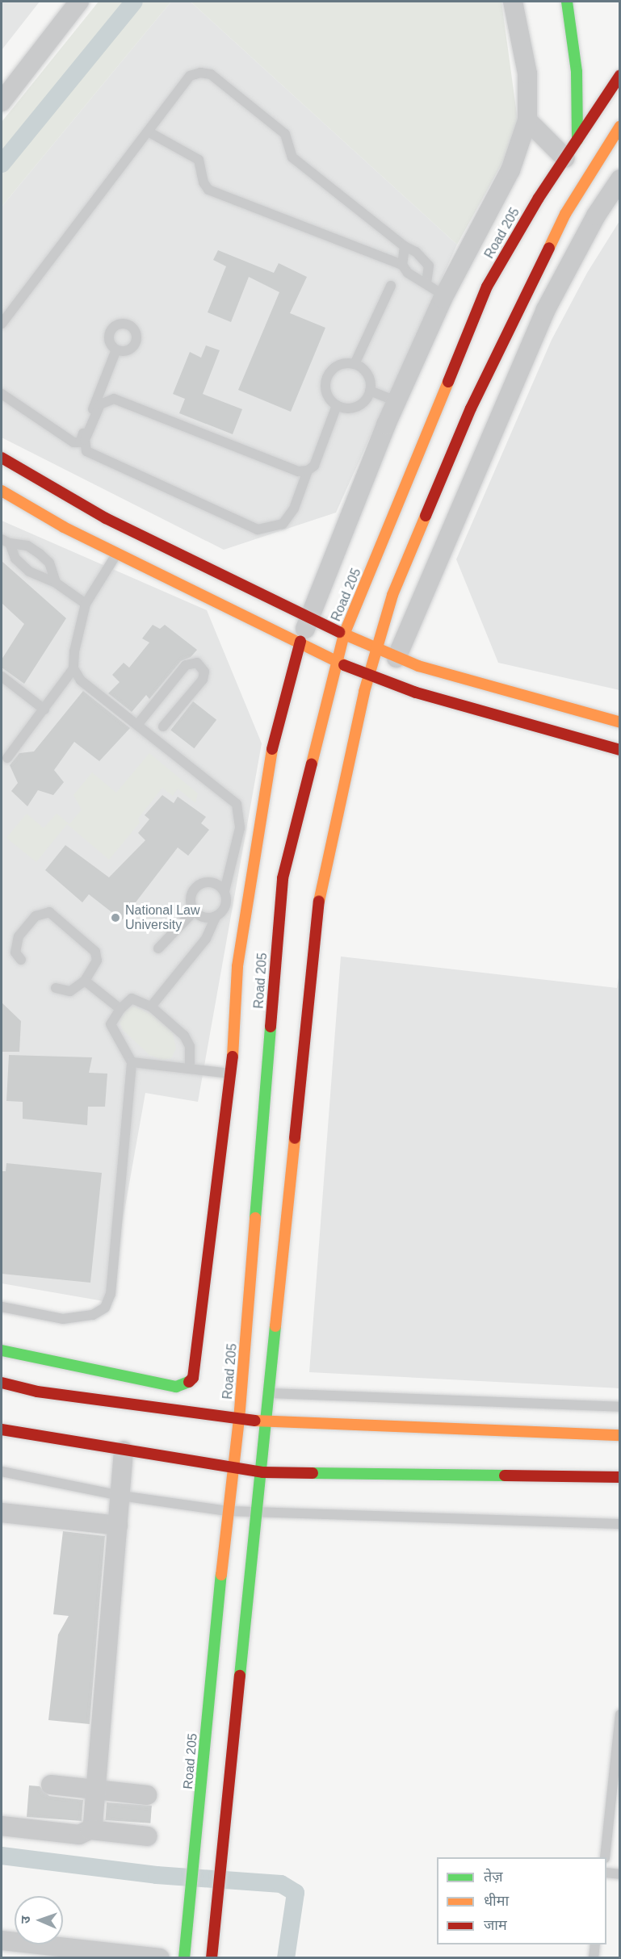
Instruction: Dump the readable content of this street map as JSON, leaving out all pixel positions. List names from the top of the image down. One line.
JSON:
{"streets":{"main road":["Road 205"]},"places":["National Law University"],"legend":["तेज़","धीमा","जाम"],"north":"left"}
